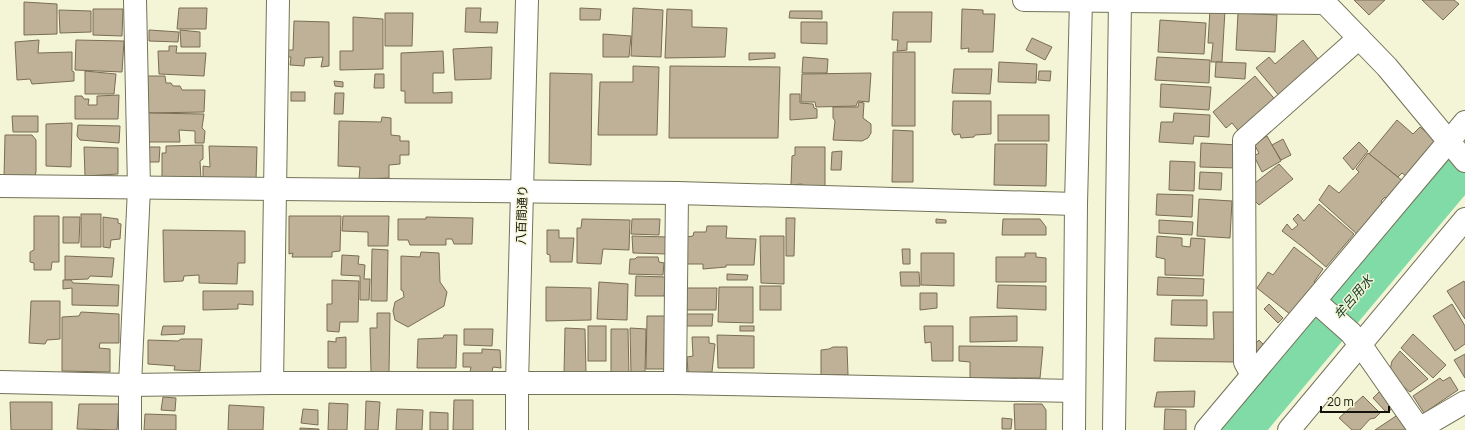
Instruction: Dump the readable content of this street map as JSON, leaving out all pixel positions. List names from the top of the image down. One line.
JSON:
{"streets":{"street":["八百間通り"]},"water":["牟呂用水"],"scale_bar":"20 m"}
